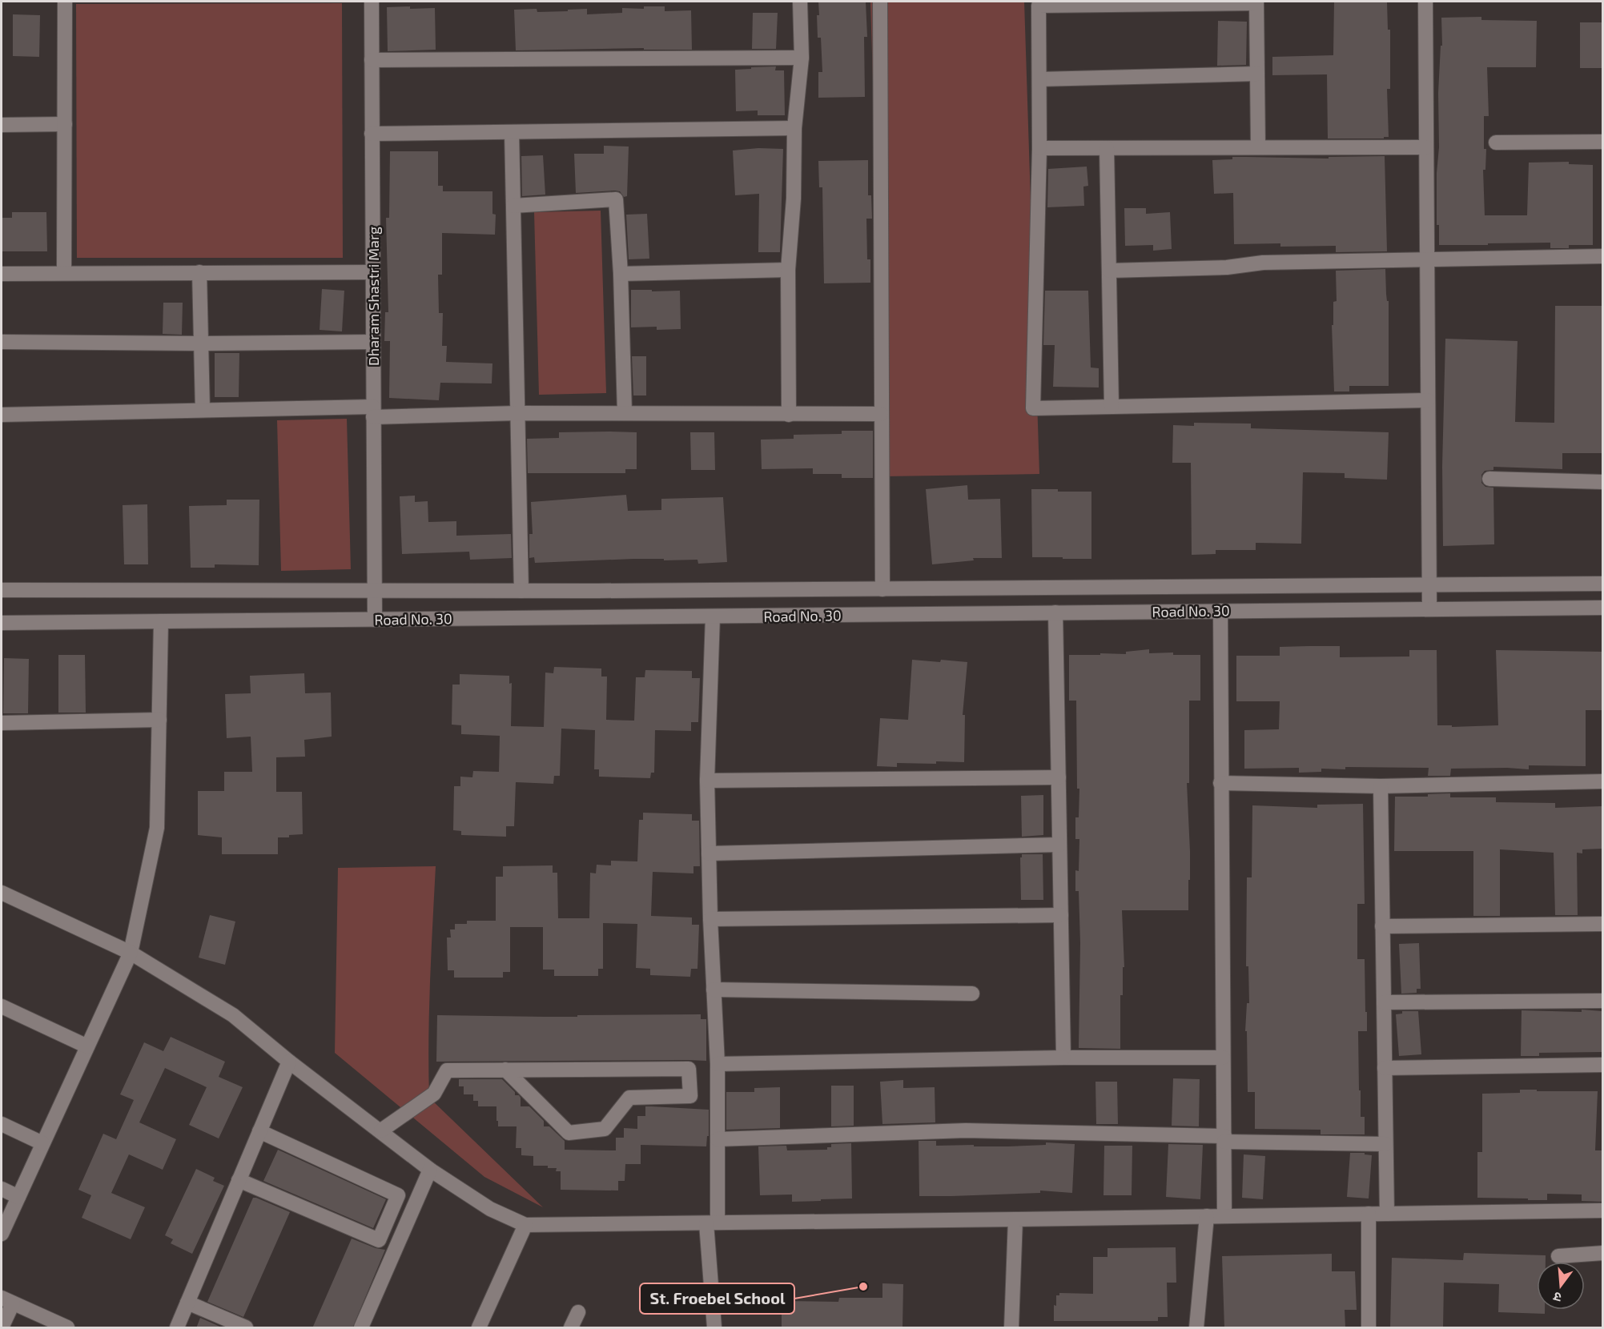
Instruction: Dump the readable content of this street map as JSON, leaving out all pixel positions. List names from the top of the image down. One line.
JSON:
{"streets":{"street":["Dharam Shastri Marg","Road No. 30"]},"crossings":[["Dharam Shastri Marg","Road No. 30"]],"places":["St. Froebel School"],"north":"bottom"}
